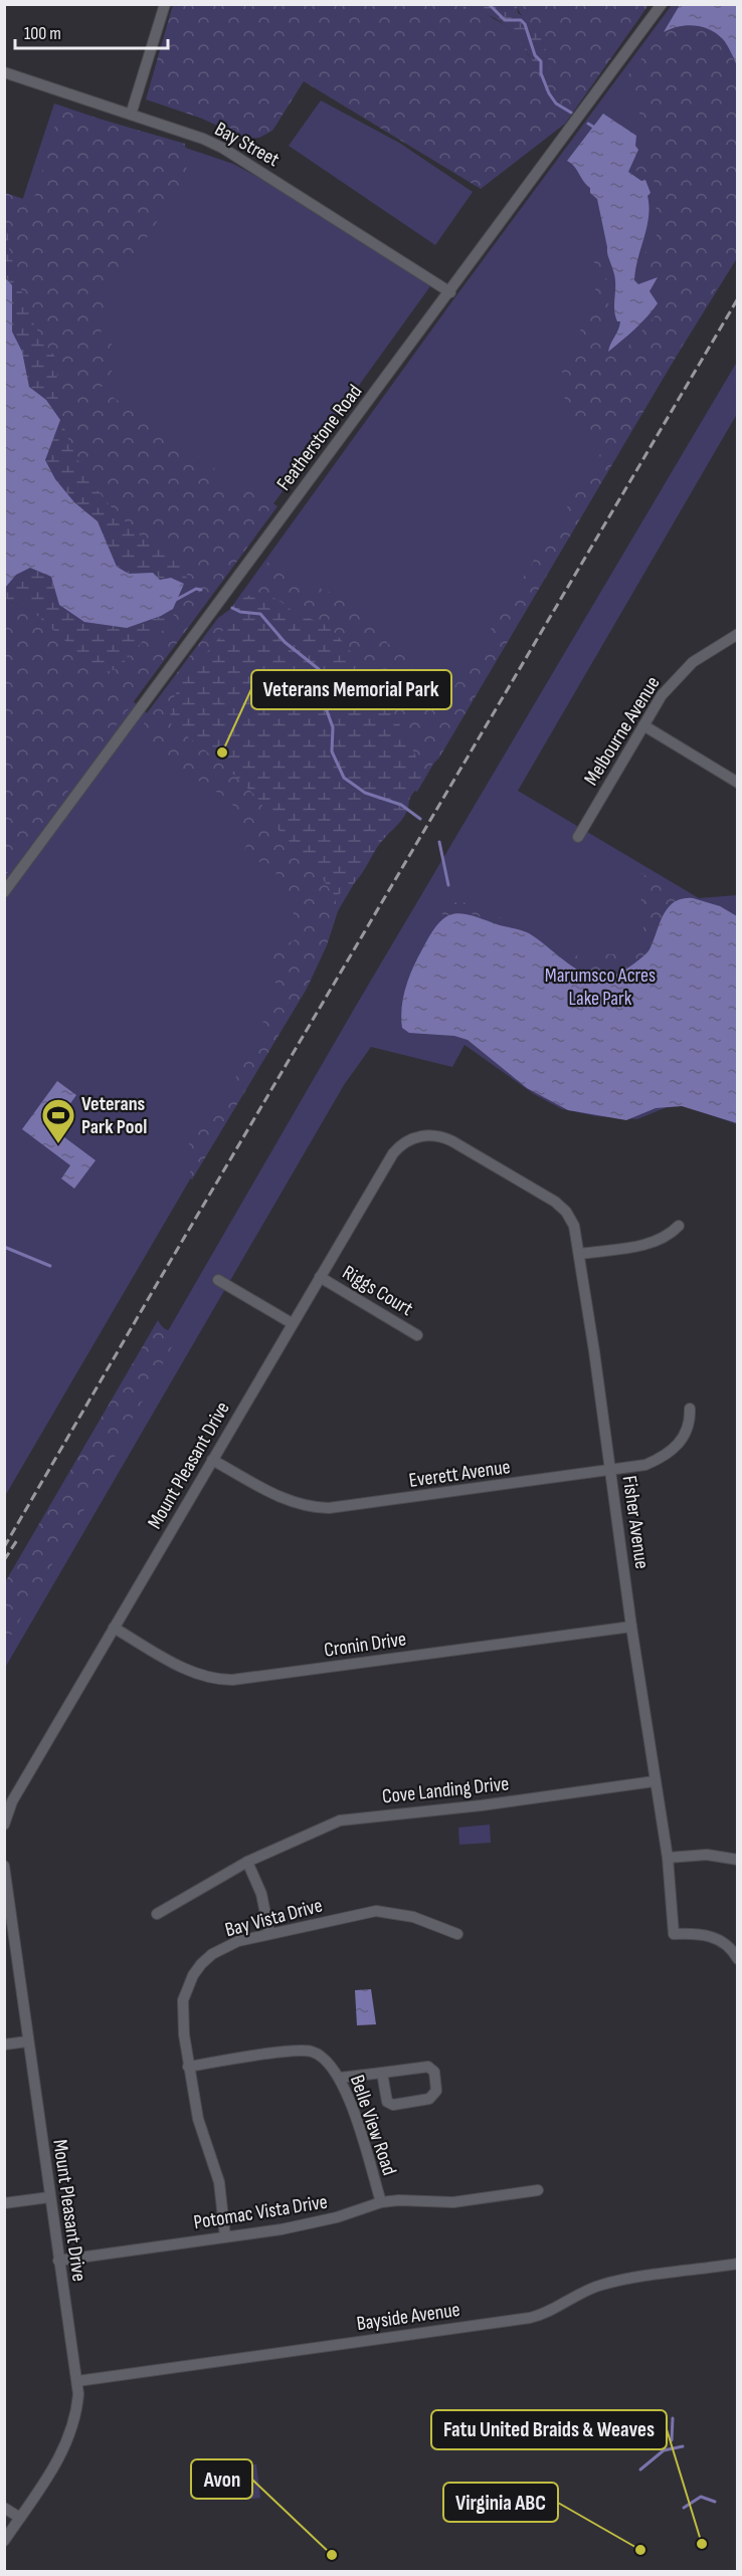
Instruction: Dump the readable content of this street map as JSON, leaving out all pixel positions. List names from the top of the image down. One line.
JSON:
{"streets":{"street":["Bay Street","Featherstone Road","Melbourne Avenue","Riggs Court","Mount Pleasant Drive","Everett Avenue","Fisher Avenue","Cronin Drive","Cove Landing Drive","Bay Vista Drive","Belle View Road","Potomac Vista Drive","Bayside Avenue"]},"crossings":[["Bay Street","Featherstone Road"],["Riggs Court","Mount Pleasant Drive"],["Mount Pleasant Drive","Everett Avenue"],["Mount Pleasant Drive","Fisher Avenue"],["Mount Pleasant Drive","Cronin Drive"],["Mount Pleasant Drive","Potomac Vista Drive"],["Mount Pleasant Drive","Bayside Avenue"],["Everett Avenue","Fisher Avenue"],["Fisher Avenue","Cronin Drive"],["Fisher Avenue","Cove Landing Drive"],["Bay Vista Drive","Belle View Road"],["Bay Vista Drive","Potomac Vista Drive"],["Belle View Road","Potomac Vista Drive"]],"parks":["Marumsco Acres Lake Park"],"places":{"other":["Veterans Memorial Park","Fatu United Braids & Weaves","Virginia ABC","Avon"],"sports":["Veterans Park Pool"]},"scale_bar":"100 m"}
